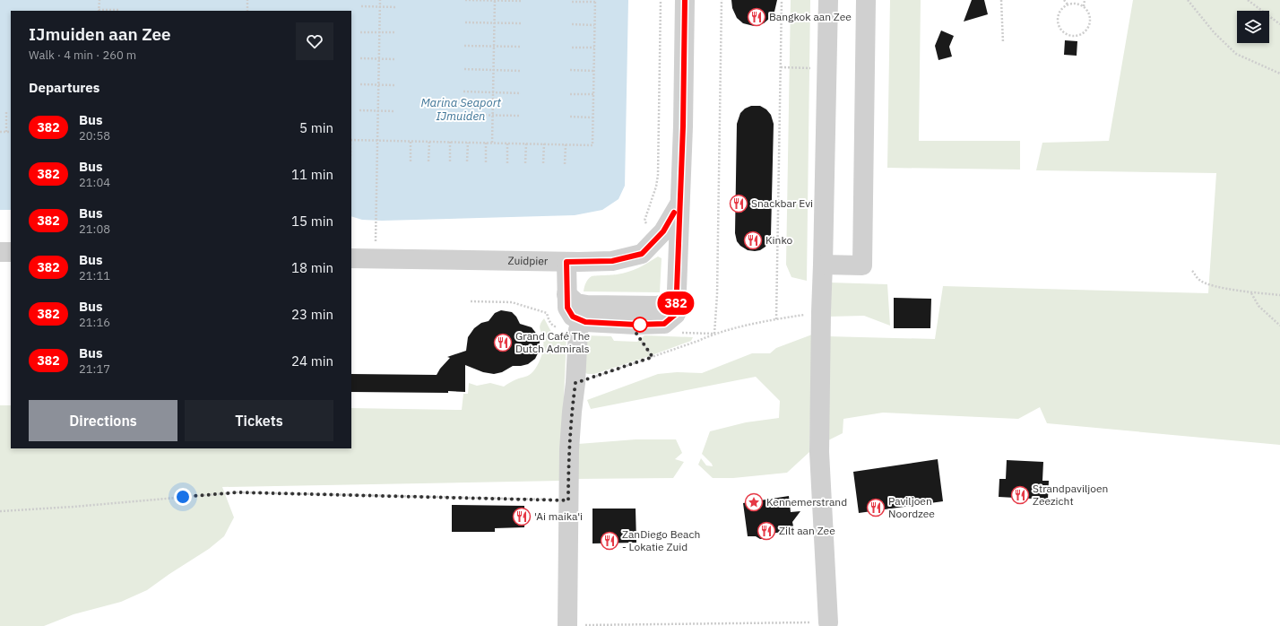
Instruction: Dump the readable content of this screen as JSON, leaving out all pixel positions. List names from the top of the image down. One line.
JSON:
{"streets":{"street":["Zuidpier"]},"water":["Marina Seaport IJmuiden"],"places":{"restaurant":["Bangkok aan Zee","Snackbar Evi","Kinko","Grand Café The Dutch Admirals","Strandpaviljoen Zeezicht","Paviljoen Noordzee","'Ai maika'i","Zilt aan Zee","ZanDiego Beach - Lokatie Zuid"],"place":["Kennemerstrand"]},"lines":["bus line 382"],"page":{"on_map":"382","heading":[["IJmuiden aan Zee","Walk · 4 min · 260 m"],"Departures"],"list":[{"mark":"382","name":"Bus","note":"20:58","value":"5 min"},{"mark":"382","name":"Bus","note":"21:04","value":"11 min"},{"mark":"382","name":"Bus","note":"21:08","value":"15 min"},{"mark":"382","name":"Bus","note":"21:11","value":"18 min"},{"mark":"382","name":"Bus","note":"21:16","value":"23 min"},{"mark":"382","name":"Bus","note":"21:17","value":"24 min"}],"buttons":["Directions","Tickets"]}}
